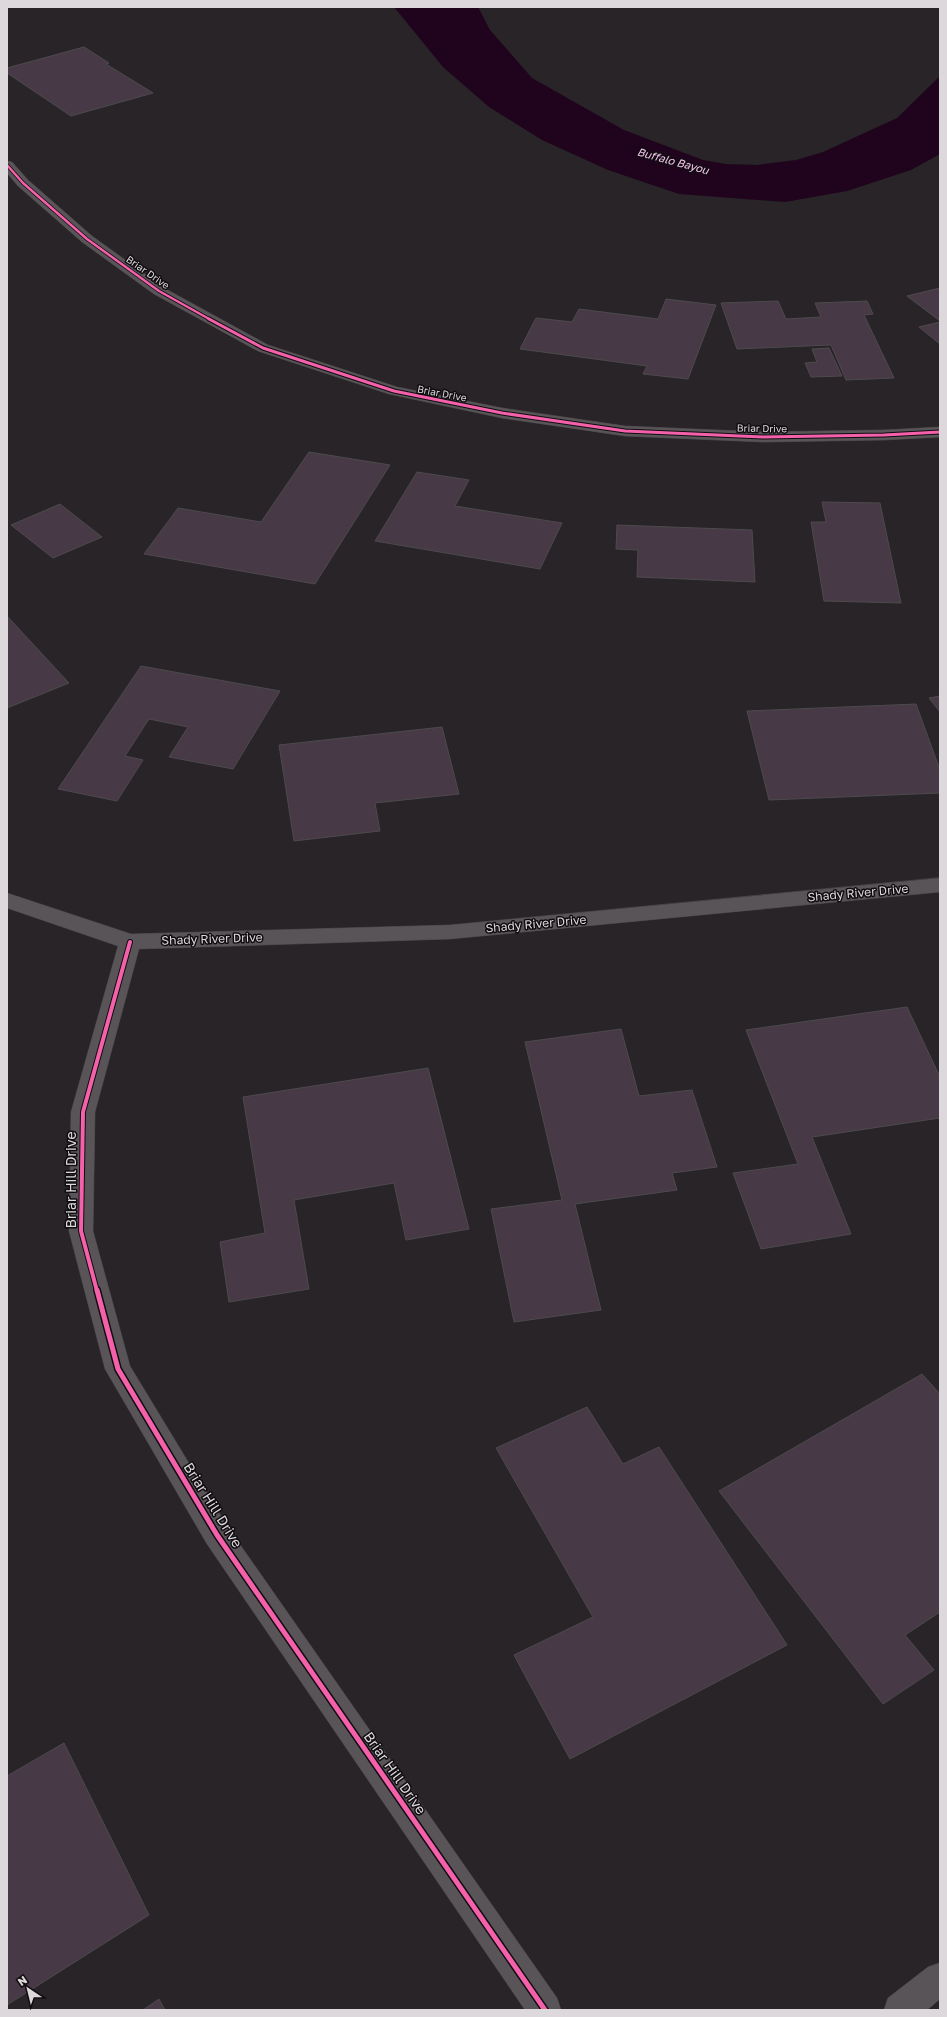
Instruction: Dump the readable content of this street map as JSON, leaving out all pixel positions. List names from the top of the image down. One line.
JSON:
{"streets":{"street":["Briar Drive","Shady River Drive","Briar Hill Drive"]},"crossings":[["Shady River Drive","Briar Hill Drive"]],"water":["Buffalo Bayou"],"north":"top left"}
